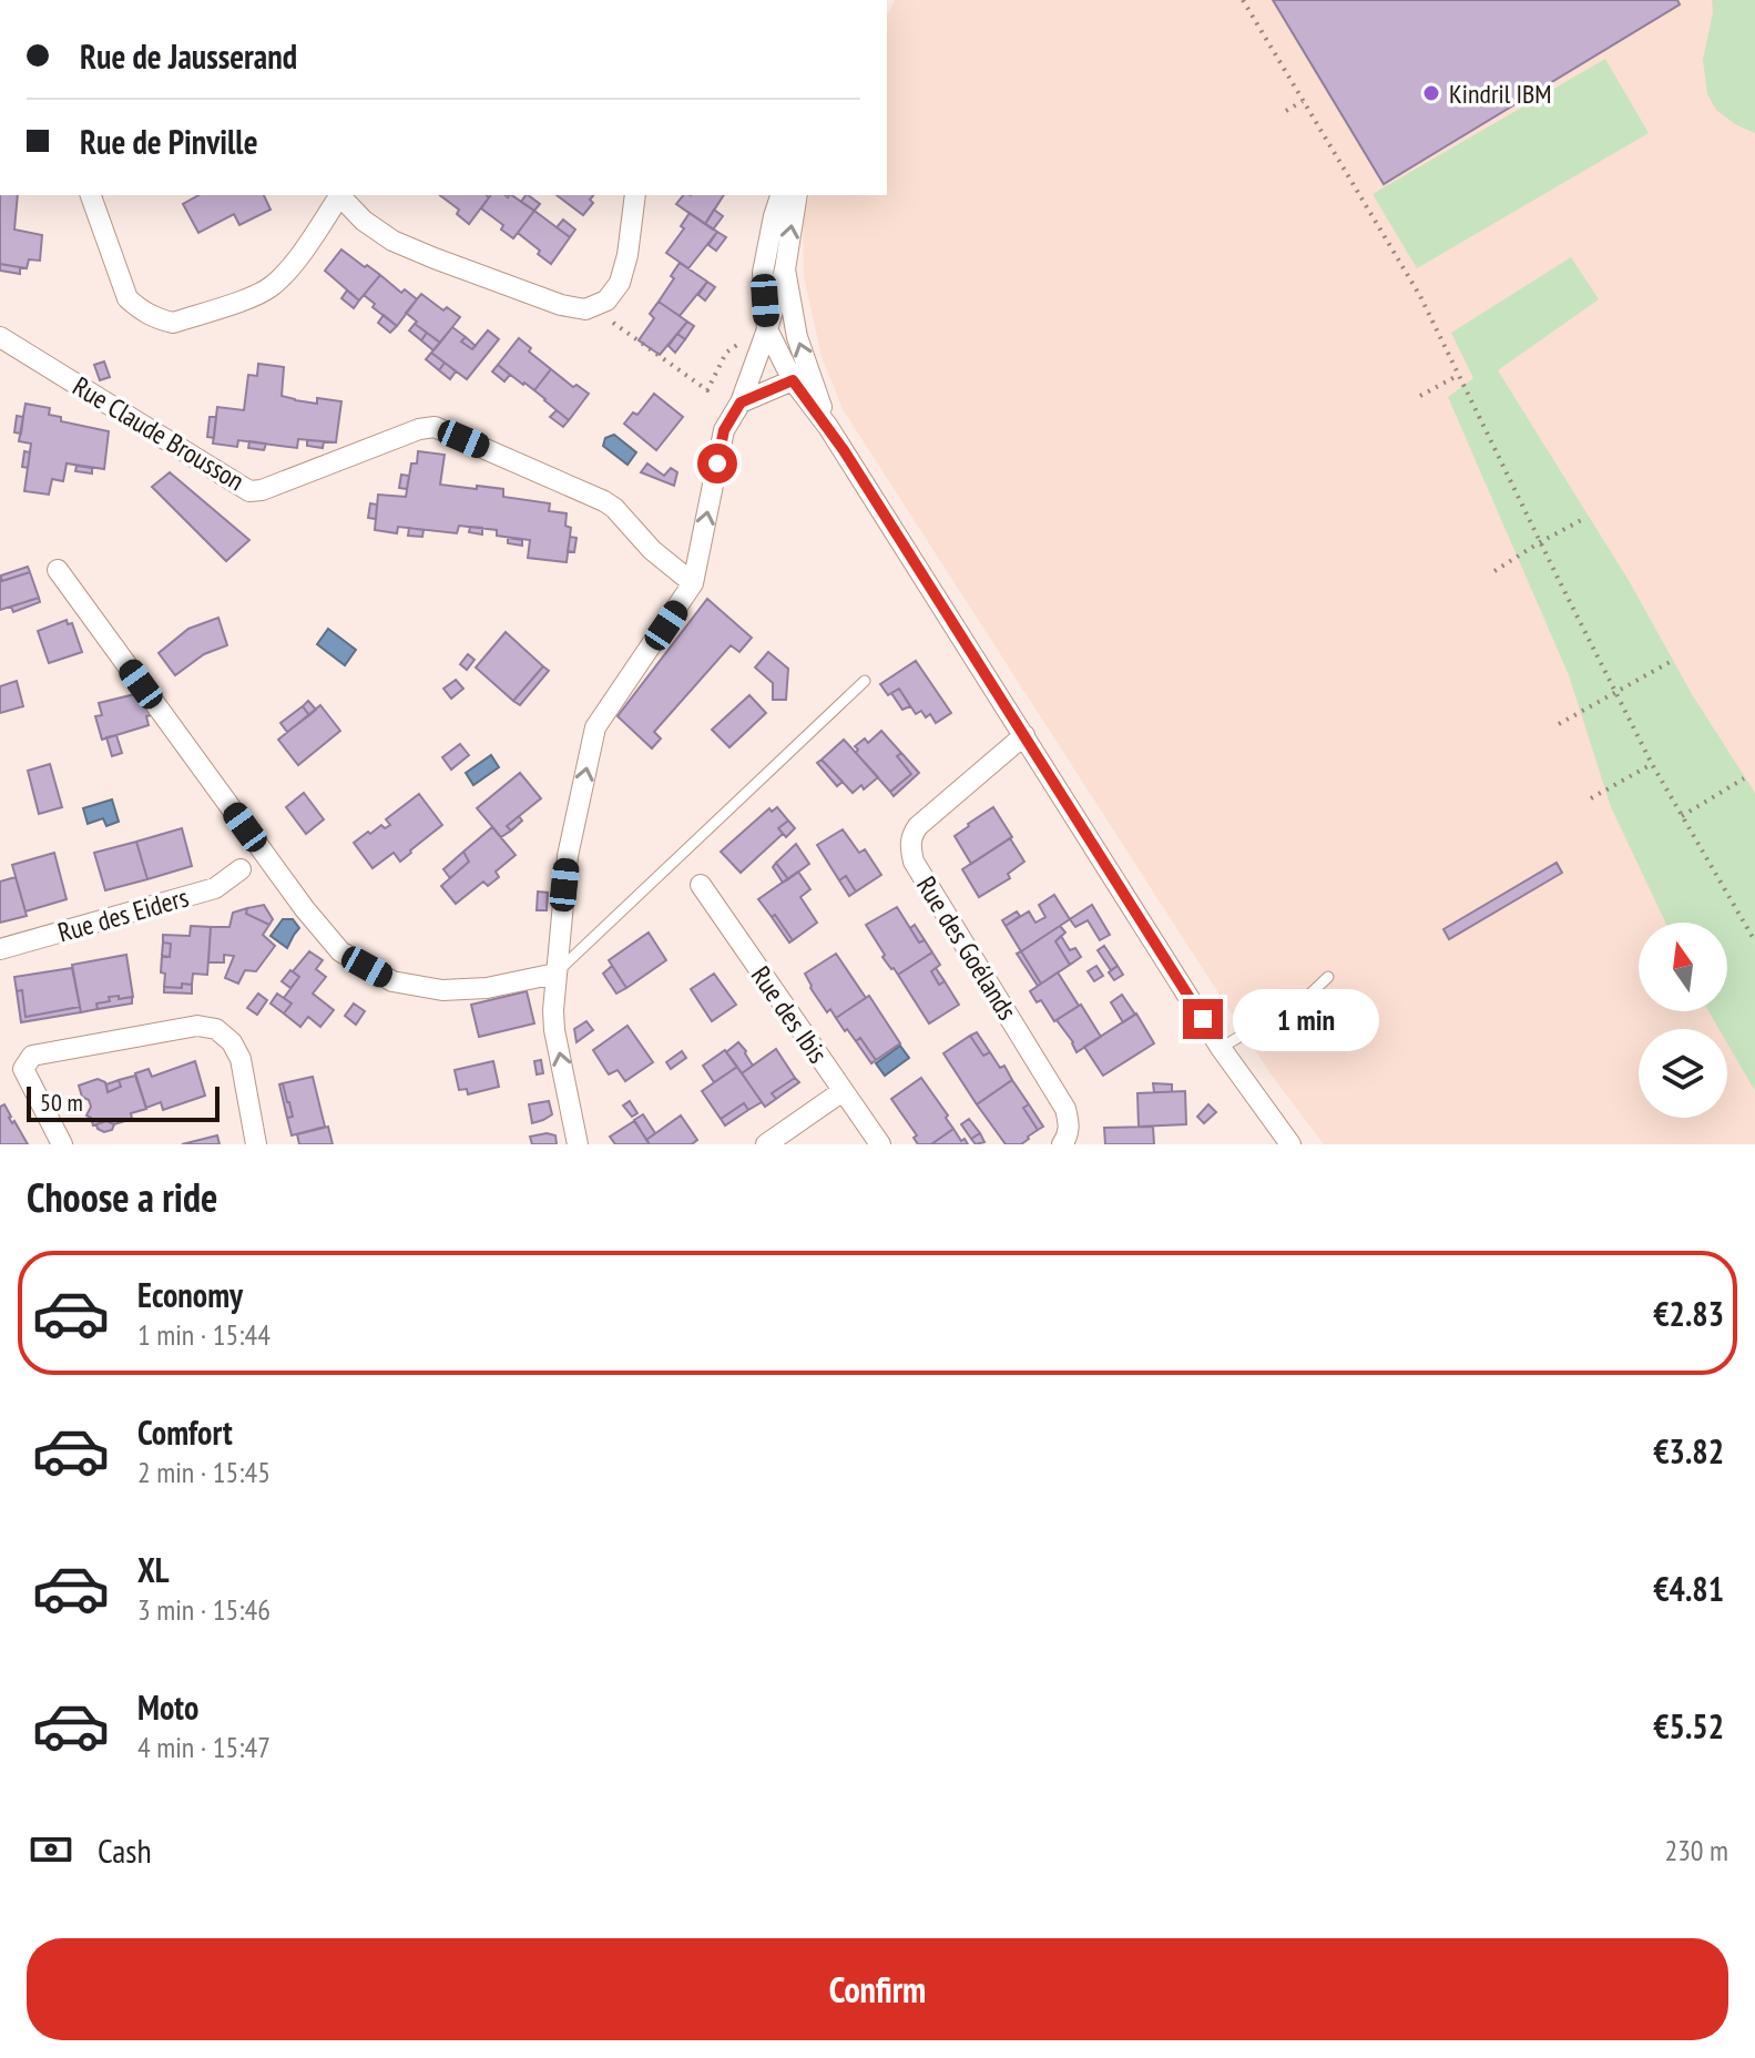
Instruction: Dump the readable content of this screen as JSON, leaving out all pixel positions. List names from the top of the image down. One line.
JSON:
{"streets":{"street":["Rue Claude Brousson","Rue des Eiders","Rue des Goélands","Rue des Ibis"]},"places":["Kindril IBM"],"scale_bar":"50 m","north":"top","page":{"banner":["Rue de Jausserand","Rue de Pinville"],"bubble":"1 min","scale":"50 m","heading":"Choose a ride","list":[{"name":"Economy","note":"1 min · 15:44","value":"€2.83"},{"name":"Comfort","note":"2 min · 15:45","value":"€3.82"},{"name":"XL","note":"3 min · 15:46","value":"€4.81"},{"name":"Moto","note":"4 min · 15:47","value":"€5.52"}],"pay":["Cash","230 m"],"buttons":"Confirm"}}
